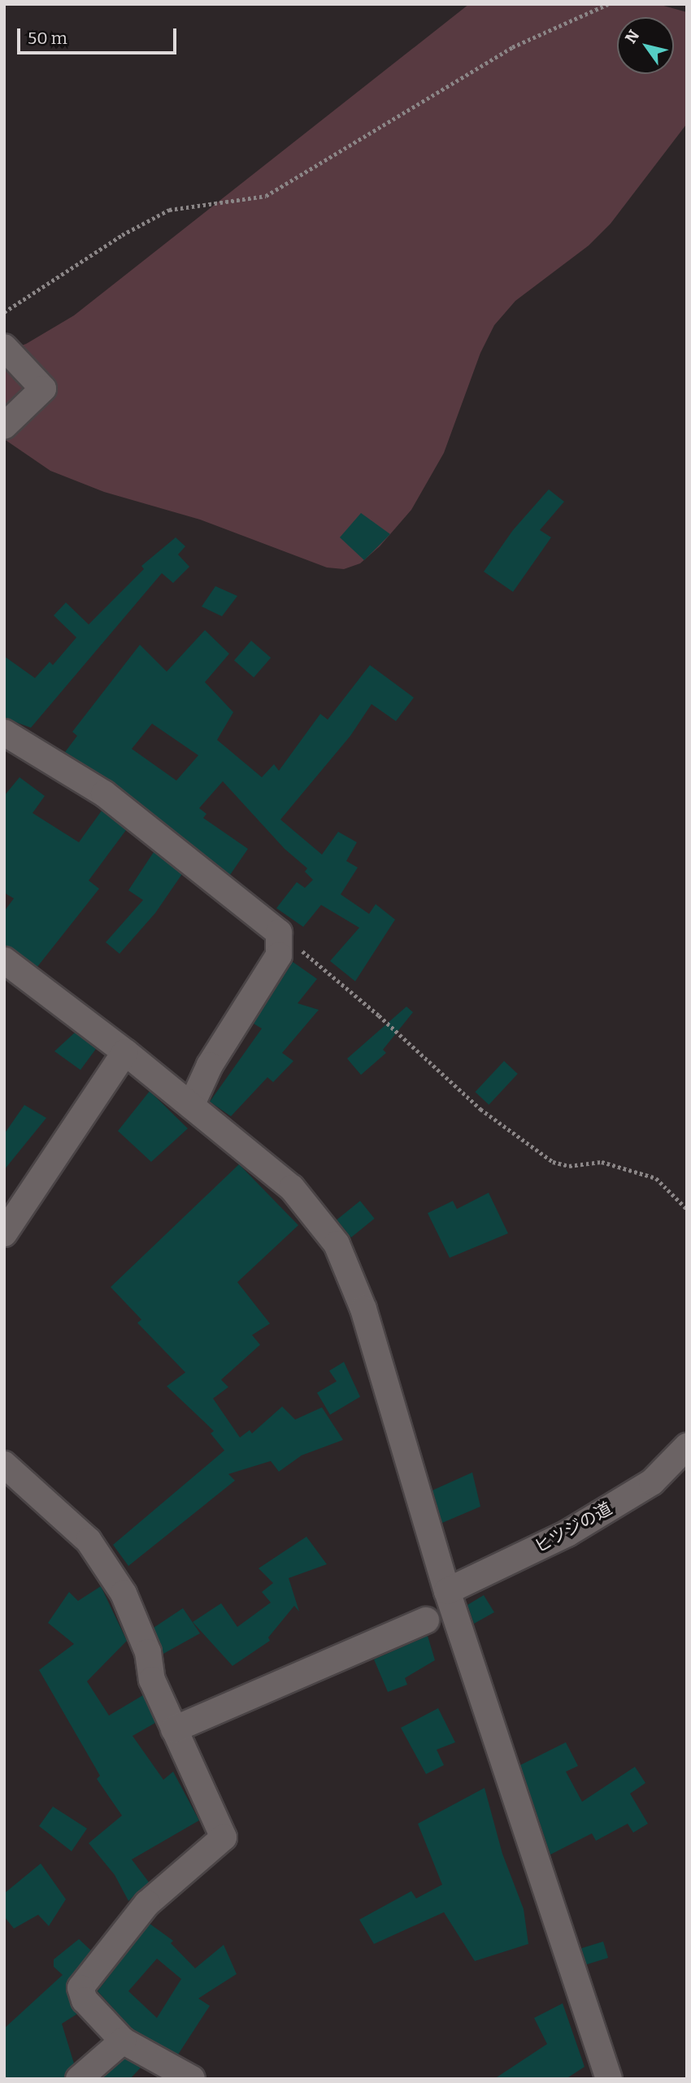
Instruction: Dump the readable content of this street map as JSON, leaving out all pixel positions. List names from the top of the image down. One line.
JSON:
{"streets":{"street":["ヒツジの道"]},"scale_bar":"50 m","north":"top left"}
